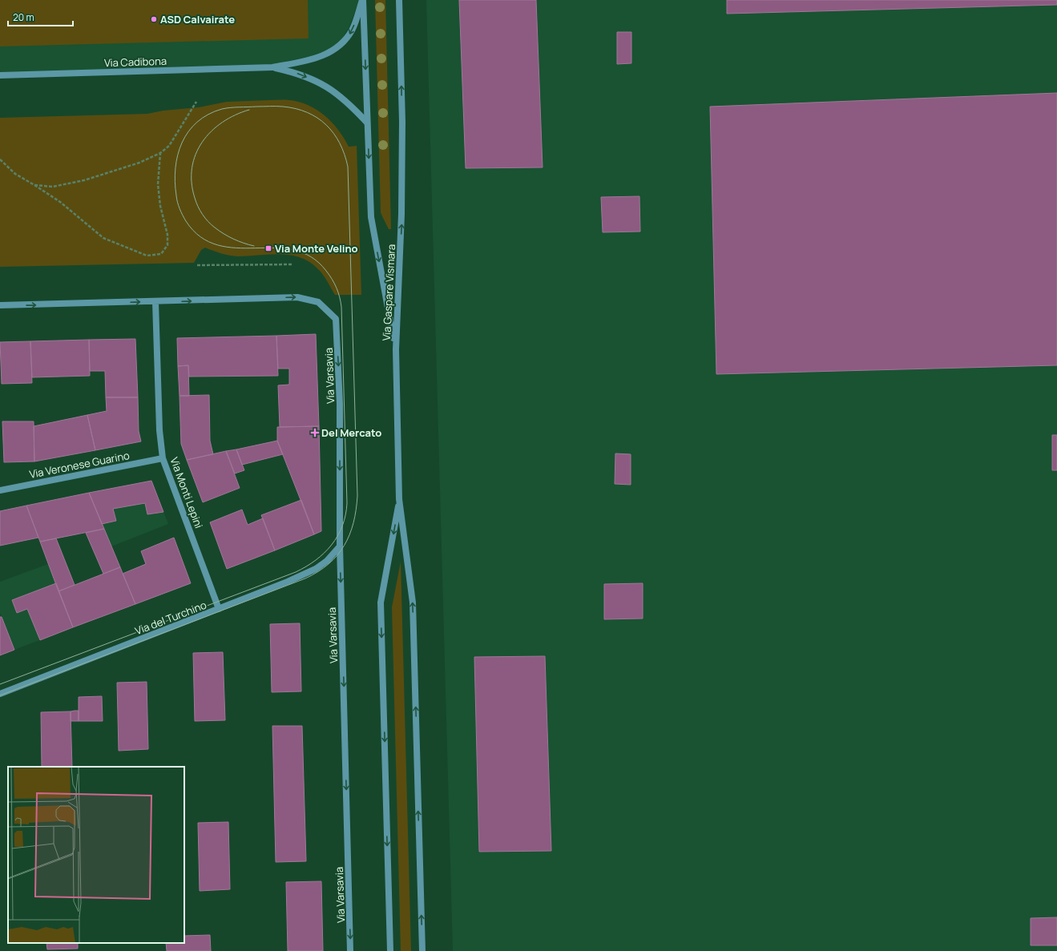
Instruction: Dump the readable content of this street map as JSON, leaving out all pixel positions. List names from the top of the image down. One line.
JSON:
{"streets":{"street":["Via Cadibona","Via Gaspare Vismara","Via Varsavia","Via Veronese Guarino","Via Monti Lepini","Via del Turchino"]},"crossings":[["Via Cadibona","Via Gaspare Vismara"],["Via Varsavia","Via Monti Lepini"],["Via Varsavia","Via del Turchino"],["Via Veronese Guarino","Via Monti Lepini"],["Via Monti Lepini","Via del Turchino"]],"places":{"other":["ASD Calvairate"],"transit":["Via Monte Velino"],"health":["Del Mercato"]},"scale_bar":"20 m"}
